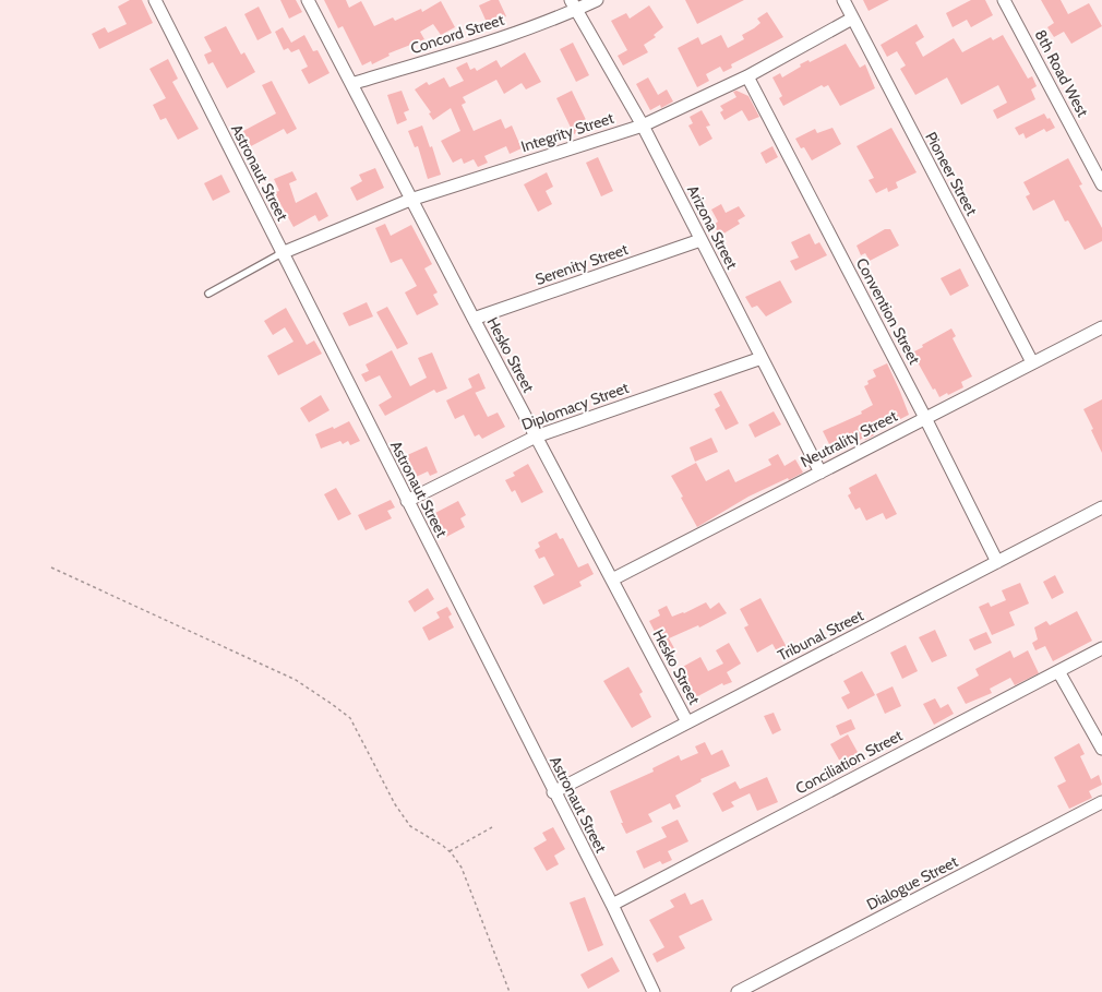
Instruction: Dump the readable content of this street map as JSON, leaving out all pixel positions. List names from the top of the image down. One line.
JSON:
{"streets":{"street":["Concord Street","8th Road West","Integrity Street","Astronaut Street","Pioneer Street","Arizona Street","Serenity Street","Convention Street","Hesko Street","Diplomacy Street","Neutrality Street","Tribunal Street","Conciliation Street","Dialogue Street"]},"crossings":[["Concord Street","Arizona Street"],["Concord Street","Hesko Street"],["Integrity Street","Astronaut Street"],["Integrity Street","Pioneer Street"],["Integrity Street","Arizona Street"],["Integrity Street","Convention Street"],["Integrity Street","Hesko Street"],["Astronaut Street","Diplomacy Street"],["Astronaut Street","Tribunal Street"],["Astronaut Street","Conciliation Street"],["Pioneer Street","Neutrality Street"],["Arizona Street","Serenity Street"],["Arizona Street","Diplomacy Street"],["Arizona Street","Neutrality Street"],["Serenity Street","Hesko Street"],["Convention Street","Neutrality Street"],["Convention Street","Tribunal Street"],["Hesko Street","Diplomacy Street"],["Hesko Street","Neutrality Street"],["Hesko Street","Tribunal Street"]]}
